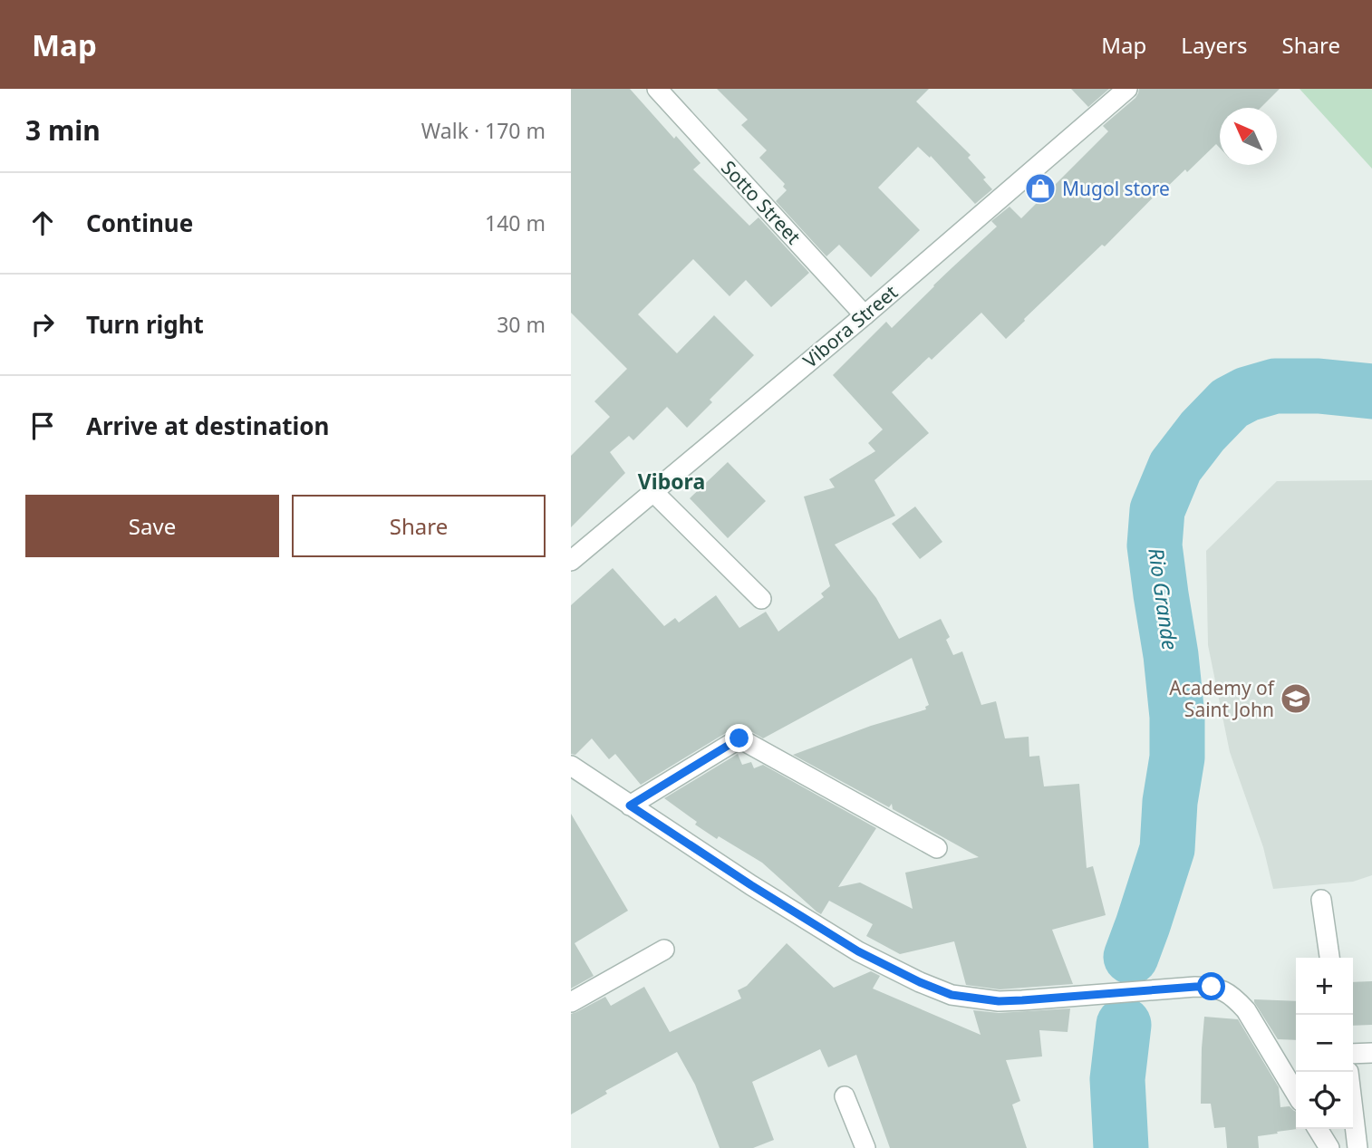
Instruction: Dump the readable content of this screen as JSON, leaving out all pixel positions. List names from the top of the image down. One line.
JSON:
{"streets":{"street":["Sotto Street","Vibora Street"]},"crossings":[["Sotto Street","Vibora Street"]],"districts":["Vibora"],"water":["Rio Grande"],"places":{"shop":["Mugol store"],"school or university":["Academy of Saint John"]},"north":"top left","page":{"header":"Map","nav":["Map","Layers","Share"],"heading":["3 min","Walk · 170 m"],"list":[["Continue","140 m"],["Turn right","30 m"],"Arrive at destination"],"buttons":["Save","Share"],"map_buttons":["+","−"]}}
